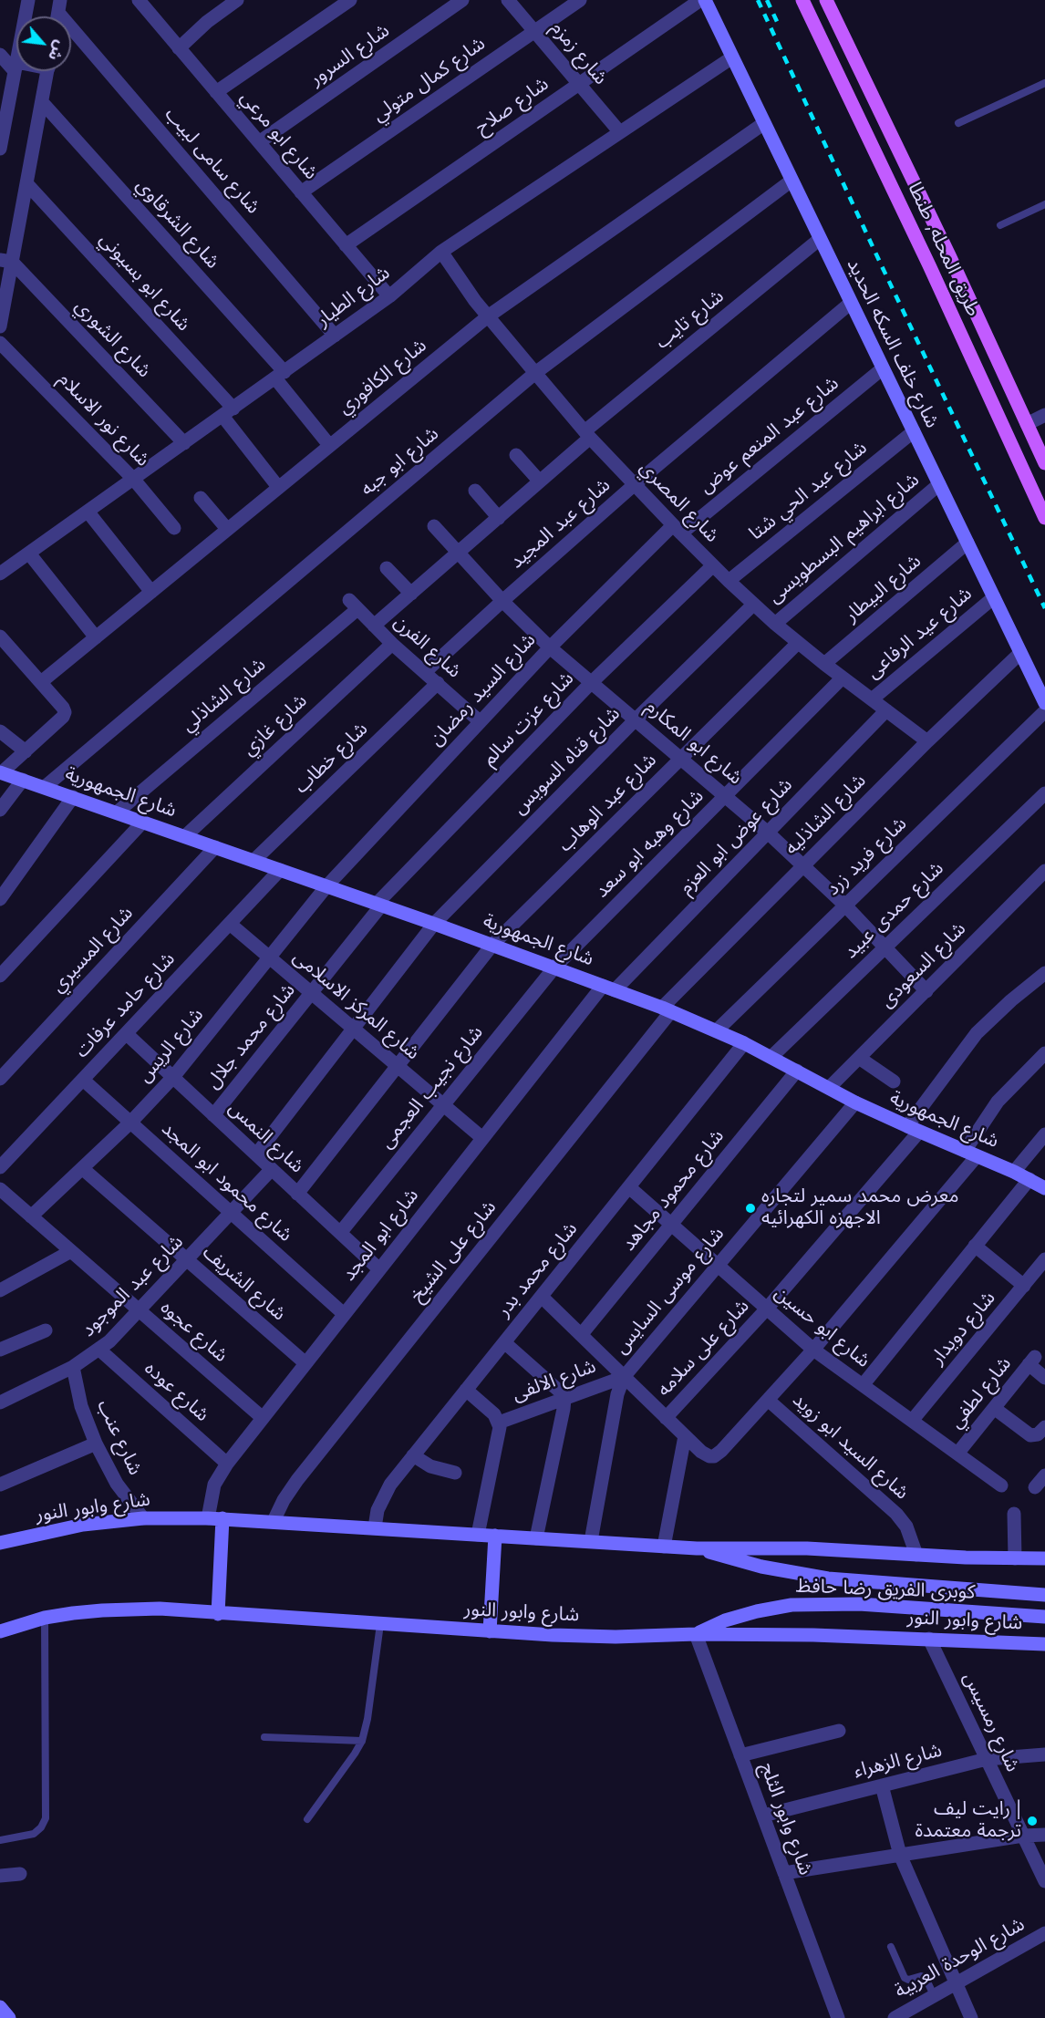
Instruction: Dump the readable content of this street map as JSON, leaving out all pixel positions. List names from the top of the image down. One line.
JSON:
{"streets":{"main road":["طريق المحله, طنطا"],"street":["شارع زمزم","شارع السرور","شارع كمال متولي","شارع صلاح","شارع ابو مرعي","شارع سامى لبيب","شارع الشرقاوي","شارع ابو بسيوني","شارع الطيار","شارع تايب","شارع الشوري","شارع خلف السكه الحديد","شارع الكافوري","شارع نور الاسلام","شارع عبد المنعم عوض","شارع ابو جبه","شارع عبد الحي شتا","شارع المصري","شارع عبد المجيد","شارع ابراهيم البسطويسى","شارع البيطار","شارع عيد الرفاعى","شارع الفرن","شارع السيد رمضان","شارع الشاذلي","شارع عزت سالم","شارع غازي","شارع ابو المكارم","شارع خطاب","شارع قناه السويس","شارع الجمهورية","شارع عبد الوهاب","شارع الشاذليه","شارع عوض ابو العزم","شارع وهبه ابو سعد","شارع فريد زرد","شارع حمدى عبيد","شارع المسيري","شارع السعودى","شارع حامد عرفات","شارع المركز الاسلامى","شارع محمد جلال","شارع الريس","شارع نجيب العجمى","شارع النمس","شارع محمود ابو المجد","شارع محمود مجاهد","شارع ابو المجد","شارع على الشيخ","شارع محمد بدر","شارع الشريف","شارع عبد الموجود","شارع موسى السايس","شارع ابو حسين","شارع دويدار","شارع عجوه","شارع على سلامه","شارع الالفى","شارع عوده","شارع لطفي","شارع عنب","شارع السيد ابو زويد","شارع وابور النور","كوبرى الفريق رضا حافظ","شارع رمسيس","شارع الزهراء","شارع وابور الثلج","شارع الوحدة العربية"]},"crossings":[["شارع زمزم","شارع كمال متولي"],["شارع زمزم","شارع صلاح"],["شارع زمزم","شارع الطيار"],["شارع السرور","شارع ابو مرعي"],["شارع كمال متولي","شارع ابو مرعي"],["شارع صلاح","شارع ابو مرعي"],["شارع ابو مرعي","شارع الطيار"],["شارع سامى لبيب","شارع الطيار"],["شارع الشرقاوي","شارع الطيار"],["شارع الشرقاوي","شارع الكافوري"],["شارع ابو بسيوني","شارع الطيار"],["شارع ابو بسيوني","شارع الكافوري"],["شارع الطيار","شارع الشوري"],["شارع الطيار","شارع خلف السكه الحديد"],["شارع الطيار","شارع نور الاسلام"],["شارع الطيار","شارع المصري"],["شارع تايب","شارع خلف السكه الحديد"],["شارع تايب","شارع المصري"],["شارع تايب","شارع الفرن"],["شارع تايب","شارع ابو المكارم"],["شارع خلف السكه الحديد","شارع الكافوري"],["شارع خلف السكه الحديد","شارع عبد المنعم عوض"],["شارع خلف السكه الحديد","شارع ابو جبه"],["شارع خلف السكه الحديد","شارع عبد الحي شتا"],["شارع خلف السكه الحديد","شارع عبد المجيد"],["شارع خلف السكه الحديد","شارع ابراهيم البسطويسى"],["شارع خلف السكه الحديد","شارع البيطار"],["شارع خلف السكه الحديد","شارع عيد الرفاعى"],["شارع خلف السكه الحديد","شارع الشاذليه"],["شارع الكافوري","شارع المصري"],["شارع عبد المنعم عوض","شارع المصري"],["شارع عبد المنعم عوض","شارع السيد رمضان"],["شارع ابو جبه","شارع المصري"],["شارع ابو جبه","شارع الجمهورية"],["شارع عبد الحي شتا","شارع المصري"],["شارع المصري","شارع عبد المجيد"],["شارع المصري","شارع ابراهيم البسطويسى"],["شارع المصري","شارع البيطار"],["شارع المصري","شارع عيد الرفاعى"],["شارع المصري","شارع السيد رمضان"],["شارع المصري","شارع عزت سالم"],["شارع المصري","شارع قناه السويس"],["شارع المصري","شارع عبد الوهاب"],["شارع المصري","شارع الشاذليه"],["شارع المصري","شارع عوض ابو العزم"],["شارع المصري","شارع وهبه ابو سعد"],["شارع عبد المجيد","شارع الفرن"],["شارع عبد المجيد","شارع ابو المكارم"],["شارع الفرن","شارع السيد رمضان"],["شارع الفرن","شارع الشاذلي"],["شارع الفرن","شارع غازي"],["شارع الفرن","شارع خطاب"],["شارع السيد رمضان","شارع ابو المكارم"],["شارع السيد رمضان","شارع الجمهورية"],["شارع السيد رمضان","شارع الريس"],["شارع الشاذلي","شارع الجمهورية"],["شارع عزت سالم","شارع ابو المكارم"],["شارع عزت سالم","شارع الجمهورية"],["شارع عزت سالم","شارع محمد جلال"],["شارع غازي","شارع الجمهورية"],["شارع ابو المكارم","شارع قناه السويس"],["شارع ابو المكارم","شارع عبد الوهاب"],["شارع ابو المكارم","شارع الشاذليه"],["شارع ابو المكارم","شارع عوض ابو العزم"],["شارع ابو المكارم","شارع وهبه ابو سعد"],["شارع ابو المكارم","شارع فريد زرد"],["شارع ابو المكارم","شارع حمدى عبيد"],["شارع ابو المكارم","شارع السعودى"],["شارع خطاب","شارع الجمهورية"],["شارع قناه السويس","شارع الجمهورية"],["شارع قناه السويس","شارع المركز الاسلامى"],["شارع قناه السويس","شارع النمس"],["شارع الجمهورية","شارع عبد الوهاب"],["شارع الجمهورية","شارع الشاذليه"],["شارع الجمهورية","شارع عوض ابو العزم"],["شارع الجمهورية","شارع وهبه ابو سعد"],["شارع الجمهورية","شارع فريد زرد"],["شارع الجمهورية","شارع حمدى عبيد"],["شارع الجمهورية","شارع المسيري"],["شارع الجمهورية","شارع السعودى"],["شارع الجمهورية","شارع حامد عرفات"],["شارع الجمهورية","شارع محمد جلال"],["شارع الجمهورية","شارع الريس"],["شارع الجمهورية","شارع نجيب العجمى"],["شارع الجمهورية","شارع محمود مجاهد"],["شارع الجمهورية","شارع ابو المجد"],["شارع الجمهورية","شارع على الشيخ"],["شارع الجمهورية","شارع محمد بدر"],["شارع الجمهورية","شارع موسى السايس"],["شارع الجمهورية","شارع على سلامه"],["شارع عبد الوهاب","شارع المركز الاسلامى"],["شارع عبد الوهاب","شارع النمس"],["شارع الشاذليه","شارع على الشيخ"],["شارع عوض ابو العزم","شارع ابو المجد"],["شارع وهبه ابو سعد","شارع نجيب العجمى"],["شارع حامد عرفات","شارع المركز الاسلامى"],["شارع حامد عرفات","شارع النمس"],["شارع حامد عرفات","شارع محمود ابو المجد"],["شارع المركز الاسلامى","شارع محمد جلال"],["شارع المركز الاسلامى","شارع الريس"],["شارع المركز الاسلامى","شارع نجيب العجمى"],["شارع المركز الاسلامى","شارع ابو المجد"],["شارع محمد جلال","شارع النمس"],["شارع الريس","شارع النمس"],["شارع الريس","شارع محمود ابو المجد"],["شارع الريس","شارع الشريف"],["شارع الريس","شارع عجوه"],["شارع نجيب العجمى","شارع النمس"],["شارع النمس","شارع ابو المجد"],["شارع النمس","شارع عبد الموجود"],["شارع محمود ابو المجد","شارع ابو المجد"],["شارع محمود ابو المجد","شارع عبد الموجود"],["شارع محمود مجاهد","شارع ابو حسين"],["شارع ابو المجد","شارع الشريف"],["شارع ابو المجد","شارع عجوه"],["شارع ابو المجد","شارع عوده"],["شارع ابو المجد","شارع وابور النور"],["شارع على الشيخ","شارع وابور النور"],["شارع محمد بدر","شارع ابو حسين"],["شارع محمد بدر","شارع وابور النور"],["شارع الشريف","شارع عبد الموجود"],["شارع عبد الموجود","شارع عجوه"],["شارع عبد الموجود","شارع عوده"],["شارع عبد الموجود","شارع عنب"],["شارع موسى السايس","شارع ابو حسين"],["شارع موسى السايس","شارع الالفى"],["شارع موسى السايس","شارع وابور النور"],["شارع ابو حسين","شارع دويدار"],["شارع ابو حسين","شارع على سلامه"],["شارع ابو حسين","شارع لطفي"],["شارع عنب","شارع وابور النور"],["شارع السيد ابو زويد","شارع وابور النور"],["شارع وابور النور","كوبرى الفريق رضا حافظ"],["شارع وابور النور","شارع رمسيس"],["شارع وابور النور","شارع وابور الثلج"],["كوبرى الفريق رضا حافظ","شارع وابور الثلج"],["شارع رمسيس","شارع الزهراء"],["شارع الزهراء","شارع وابور الثلج"]],"places":["معرض محمد سمير لتجاره الاجهزه الكهرائيه","رايت ليف | ترجمة معتمدة"],"north":"bottom right"}
